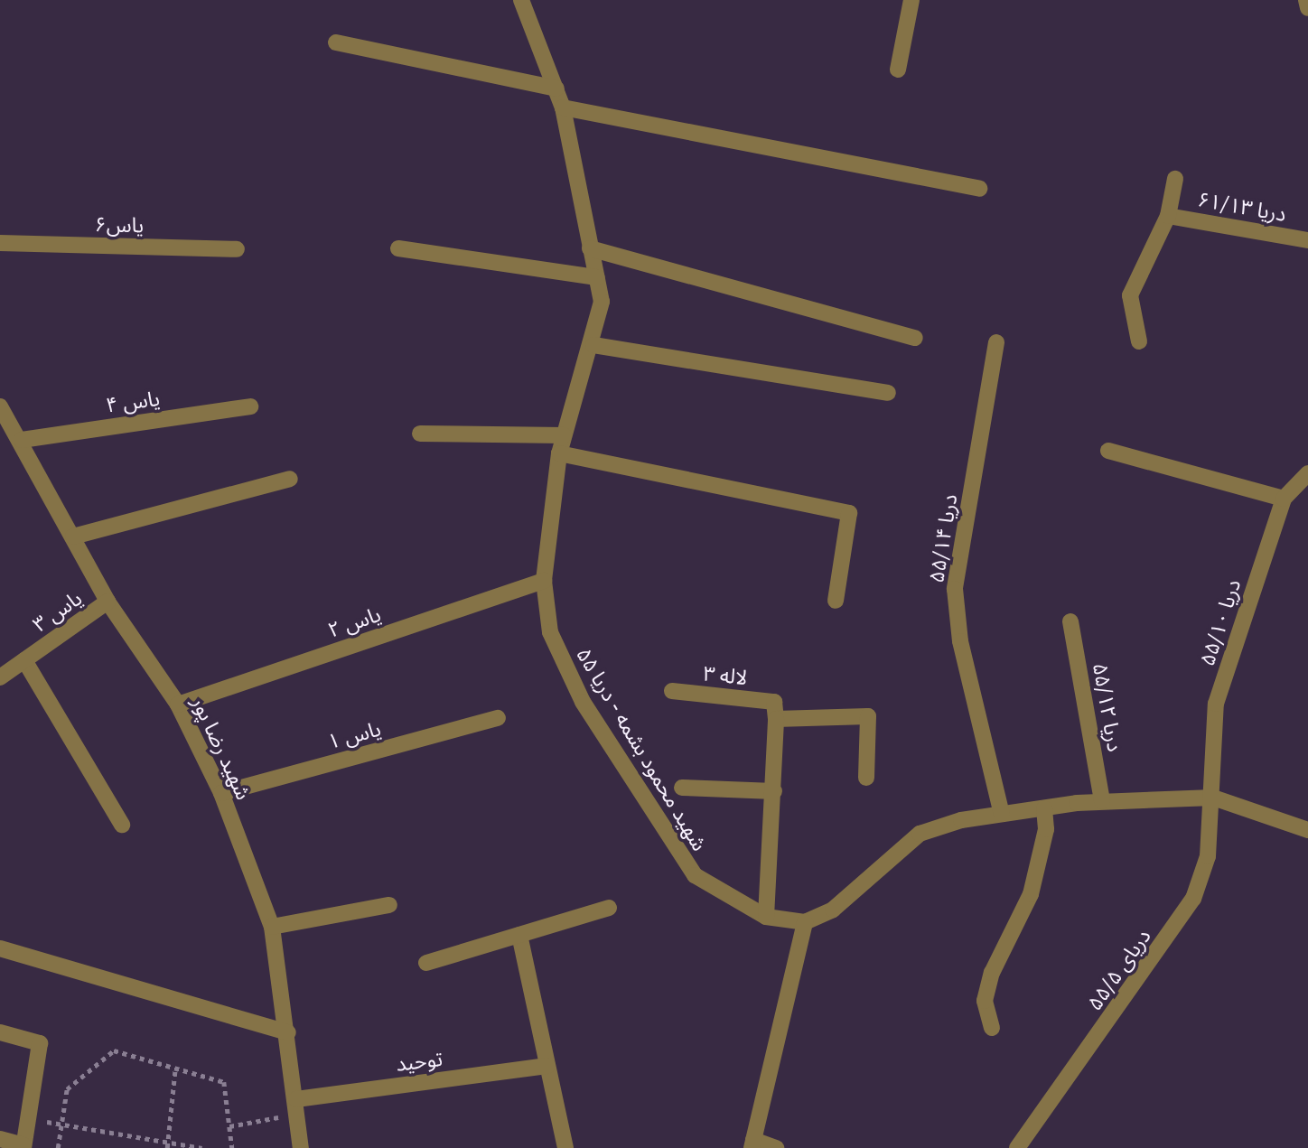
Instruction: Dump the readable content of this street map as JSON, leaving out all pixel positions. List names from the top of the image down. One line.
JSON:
{"streets":{"street":["دریا ۶۱/۱۳","یاس۶","یاس ۴","دریا ۵۵/۱۴","یاس ۳","یاس ۲","دریا ۵۵/۱۰","لاله ۳","دریا ۵۵/۱۲","یاس ۱","شهید رضا پور","شهید محمود بشمه - دریا ۵۵","دریای ۵۵/۵","توحید"]},"crossings":[["یاس ۴","شهید رضا پور"],["یاس ۳","شهید رضا پور"],["یاس ۲","شهید رضا پور"],["یاس ۲","شهید محمود بشمه - دریا ۵۵"],["دریا ۵۵/۱۰","دریای ۵۵/۵"],["یاس ۱","شهید رضا پور"],["شهید رضا پور","توحید"]]}
